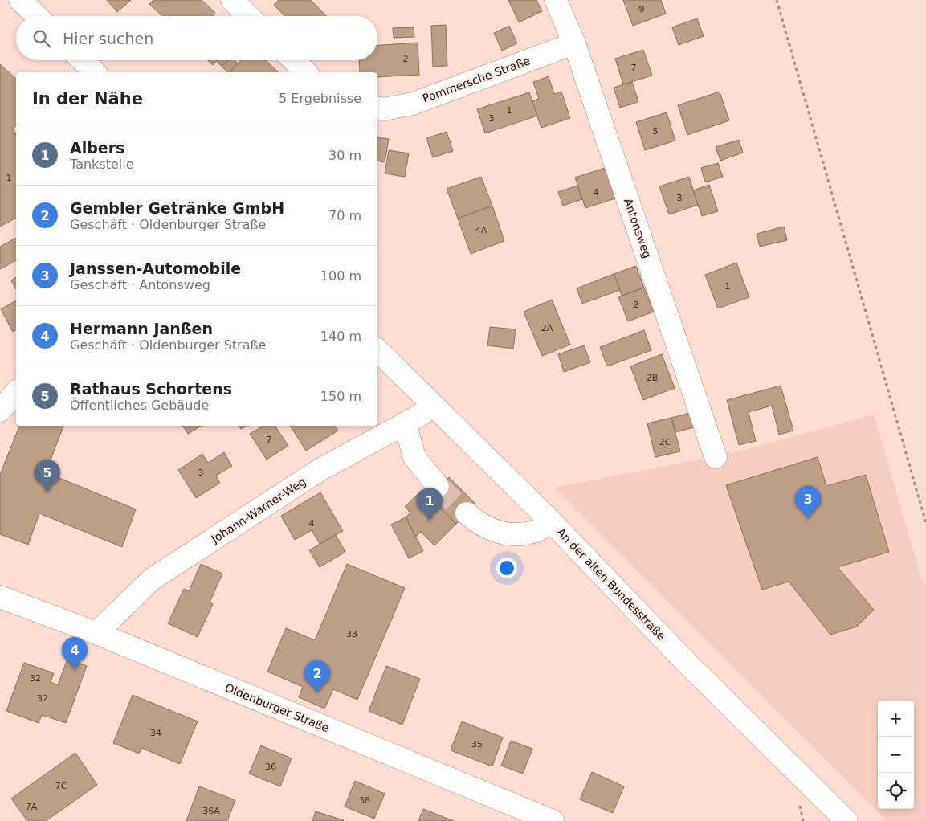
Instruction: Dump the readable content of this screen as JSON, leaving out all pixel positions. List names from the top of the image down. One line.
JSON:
{"streets":{"street":["Pommersche Straße","Antonsweg","Johann-Warner-Weg","An der alten Bundesstraße","Oldenburger Straße"]},"crossings":[["Pommersche Straße","Antonsweg"],["Johann-Warner-Weg","An der alten Bundesstraße"],["Johann-Warner-Weg","Oldenburger Straße"]],"house_numbers":["9","2","7","1","3","5","1","4","3","4A","1","2","2A","2B","7","2C","3","4","33","32","32","34","35","36","7C","38","7A","36A"],"page":{"search":"Hier suchen","heading":["In der Nähe","5 Ergebnisse"],"list":[{"mark":"1","name":"Albers","note":"Tankstelle","value":"30 m"},{"mark":"2","name":"Gembler Getränke GmbH","note":"Geschäft · Oldenburger Straße","value":"70 m"},{"mark":"3","name":"Janssen-Automobile","note":"Geschäft · Antonsweg","value":"100 m"},{"mark":"4","name":"Hermann Janßen","note":"Geschäft · Oldenburger Straße","value":"140 m"},{"mark":"5","name":"Rathaus Schortens","note":"Öffentliches Gebäude","value":"150 m"}],"pins":["5","3","1","4","2"],"map_buttons":["+","−"]}}
